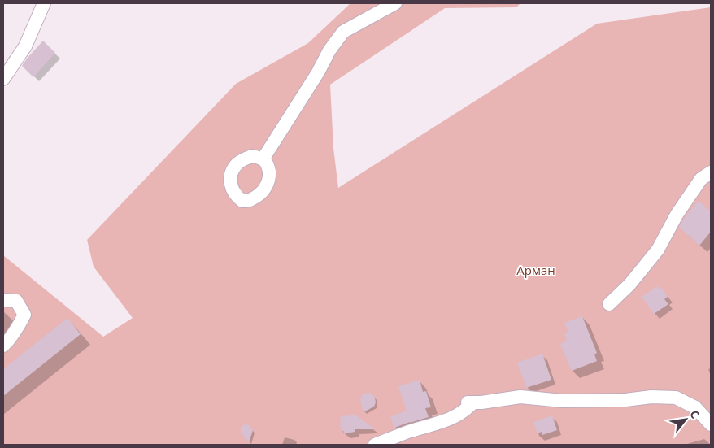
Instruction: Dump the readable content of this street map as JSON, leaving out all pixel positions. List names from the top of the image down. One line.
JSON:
{"parks":["Арман"],"north":"top right"}
